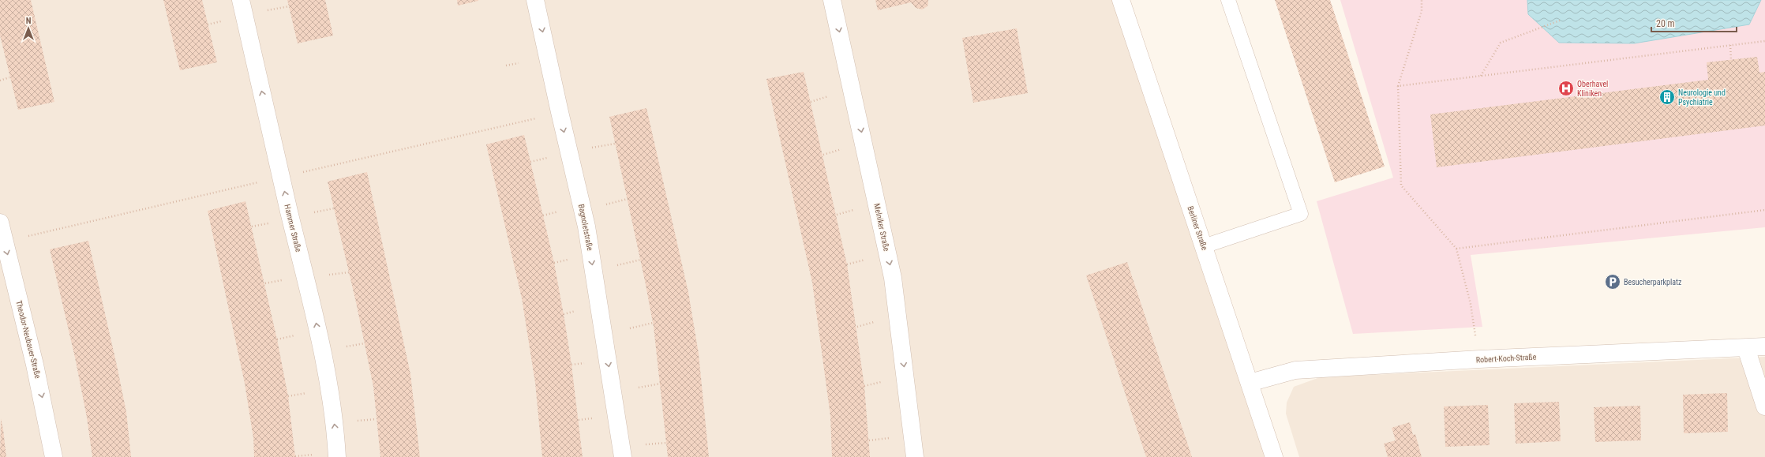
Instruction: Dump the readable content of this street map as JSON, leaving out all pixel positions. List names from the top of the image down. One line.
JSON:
{"streets":{"street":["Bagnoletstraße","Melniker Straße","Hammer Straße","Berliner Straße","Theodor-Neubauer-Straße","Robert-Koch-Straße"]},"crossings":[["Berliner Straße","Robert-Koch-Straße"]],"one_way":["Bagnoletstraße","Melniker Straße","Hammer Straße","Theodor-Neubauer-Straße"],"places":{"hospital":["Oberhavel Kliniken"],"building":["Neurologie und Psychiatrie"],"parking":["Besucherparkplatz"]},"scale_bar":"20 m","north":"top"}
